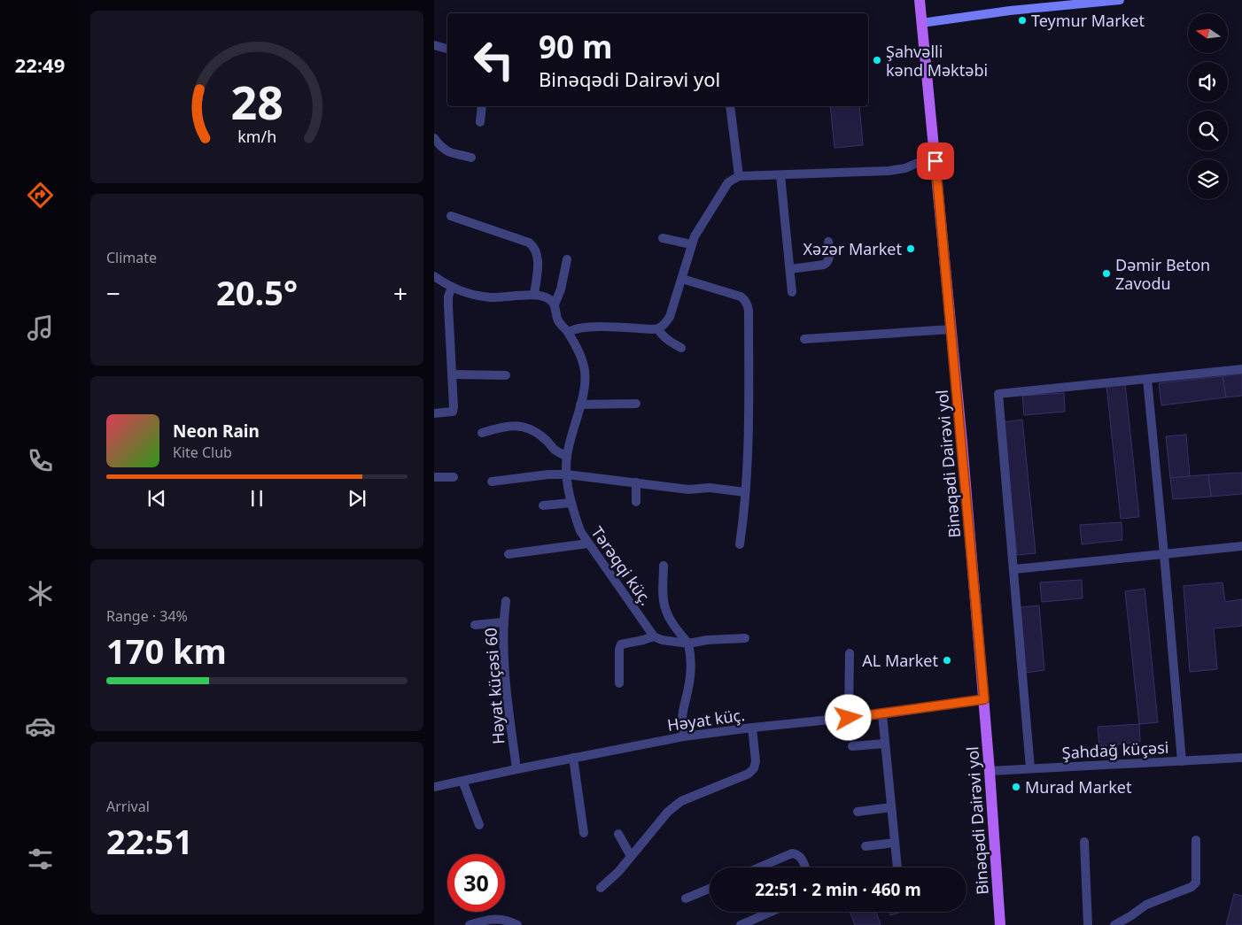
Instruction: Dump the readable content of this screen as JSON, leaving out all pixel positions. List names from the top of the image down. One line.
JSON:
{"streets":{"main road":["Binəqədi Dairəvi yol"],"street":["Tərəqqi küç.","Həyat küçəsi 60","Həyat küç.","Şahdağ küçəsi"]},"crossings":[["Binəqədi Dairəvi yol","Həyat küç."],["Binəqədi Dairəvi yol","Şahdağ küçəsi"],["Həyat küçəsi 60","Həyat küç."]],"places":["Teymur Market","Şahvəlli kənd Məktəbi","Xəzər Market","Dəmir Beton Zavodu","AL Market","Murad Market"],"north":"left","page":{"tabs":"22:49","turn":["90 m","Binəqədi Dairəvi yol"],"tile":["Climate",["Range · 34%","170 km"],["Arrival","22:51"]],"heat":["−","20.5°","+"],"song":["Neon Rain","Kite Club"],"limit":"30","trip":"22:51 · 2 min · 460 m","gauge":["28","km/h"]}}
